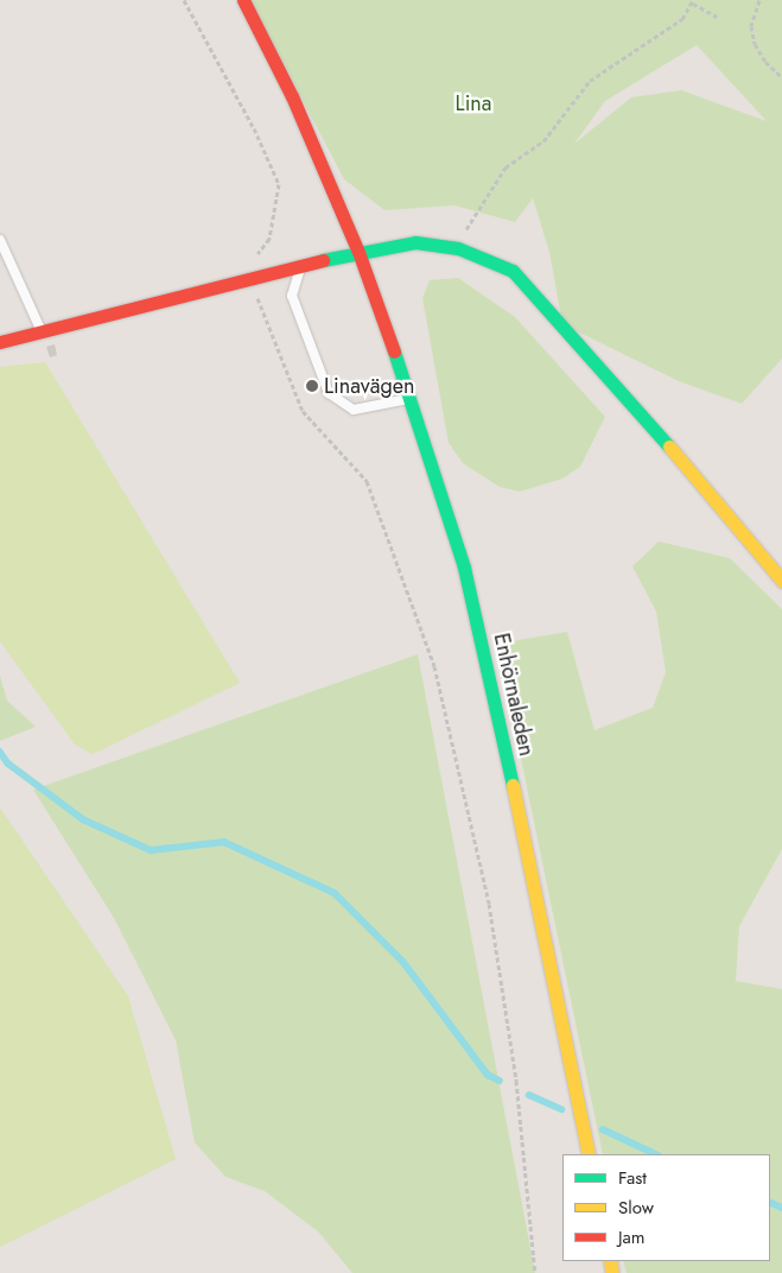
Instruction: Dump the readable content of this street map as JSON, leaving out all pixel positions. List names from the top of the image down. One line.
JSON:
{"streets":{"street":["Enhörnaleden"]},"parks":["Lina"],"places":["Linavägen"],"legend":["Fast","Slow","Jam"]}
